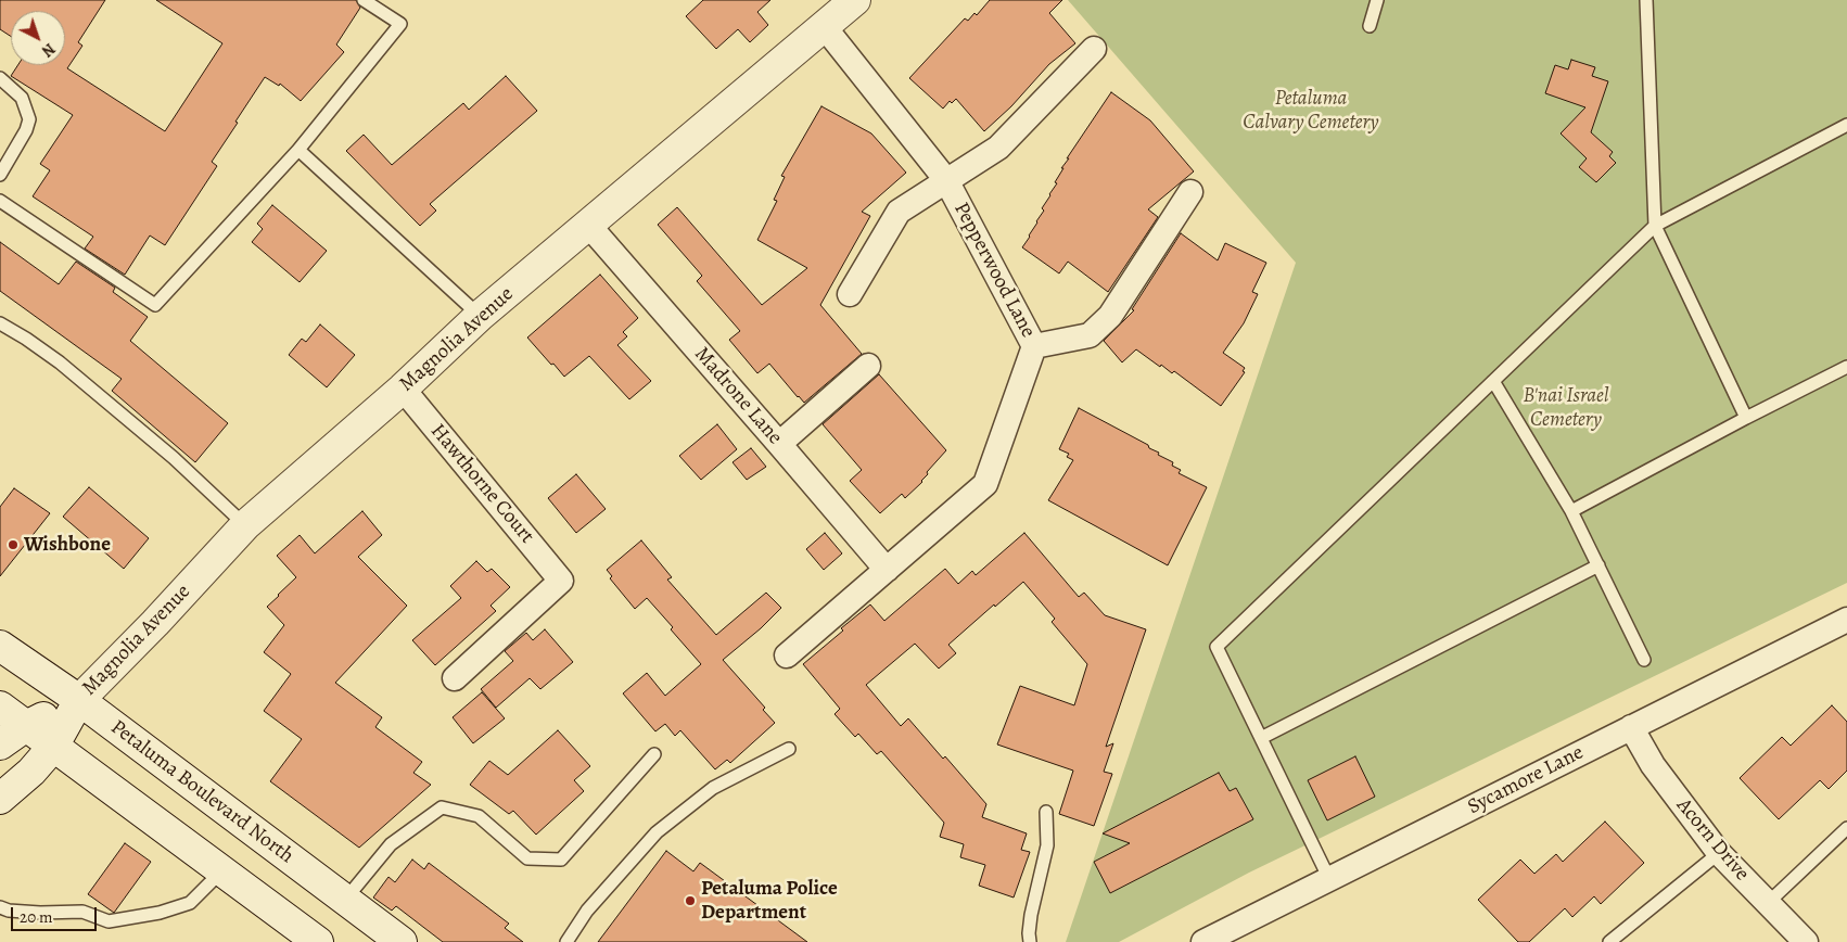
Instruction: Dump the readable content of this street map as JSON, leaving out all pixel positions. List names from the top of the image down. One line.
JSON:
{"streets":{"main road":["Magnolia Avenue","Petaluma Boulevard North"],"street":["Pepperwood Lane","Madrone Lane","Hawthorne Court","Sycamore Lane","Acorn Drive"]},"crossings":[["Pepperwood Lane","Magnolia Avenue"],["Pepperwood Lane","Madrone Lane"],["Magnolia Avenue","Madrone Lane"],["Magnolia Avenue","Hawthorne Court"],["Magnolia Avenue","Petaluma Boulevard North"],["Sycamore Lane","Acorn Drive"]],"parks":["Petaluma Calvary Cemetery","B'nai Israel Cemetery"],"places":["Wishbone","Petaluma Police Department"],"scale_bar":"20 m","north":"bottom right"}
